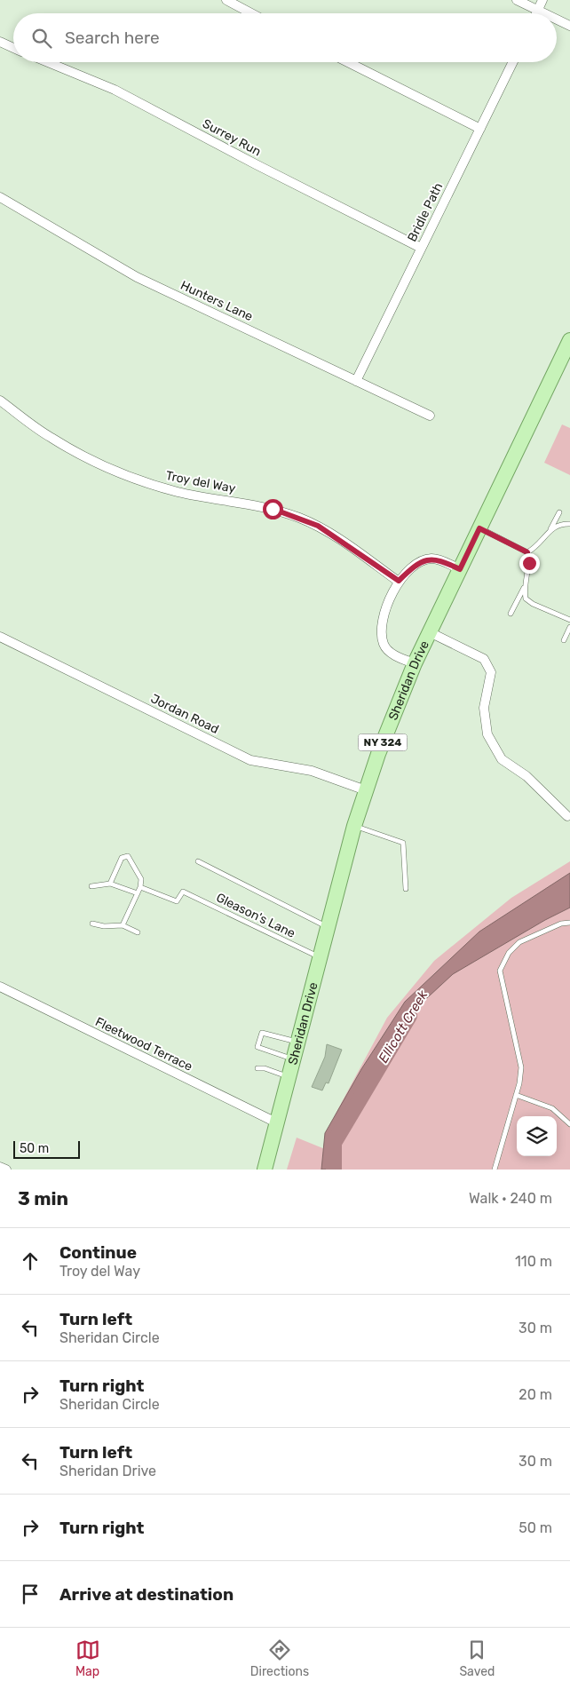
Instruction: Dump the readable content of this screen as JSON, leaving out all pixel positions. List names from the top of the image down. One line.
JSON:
{"streets":{"main road":["Sheridan Drive","NY 324"],"street":["Surrey Run","Bridle Path","Hunters Lane","Troy del Way","Jordan Road","Fleetwood Terrace"],"lane":["Gleason's Lane"]},"crossings":[["Surrey Run","Bridle Path"],["Bridle Path","Hunters Lane"],["Sheridan Drive","Jordan Road"],["Sheridan Drive","Gleason's Lane"],["Sheridan Drive","Fleetwood Terrace"]],"water":["Ellicott Creek"],"scale_bar":"50 m","page":{"search":"Search here","scale":"50 m","heading":["3 min","Walk · 240 m"],"list":[["Continue","Troy del Way","110 m"],["Turn left","Sheridan Circle","30 m"],["Turn right","Sheridan Circle","20 m"],["Turn left","Sheridan Drive","30 m"],["Turn right","50 m"],"Arrive at destination"],"nav":["Map","Directions","Saved"]}}
